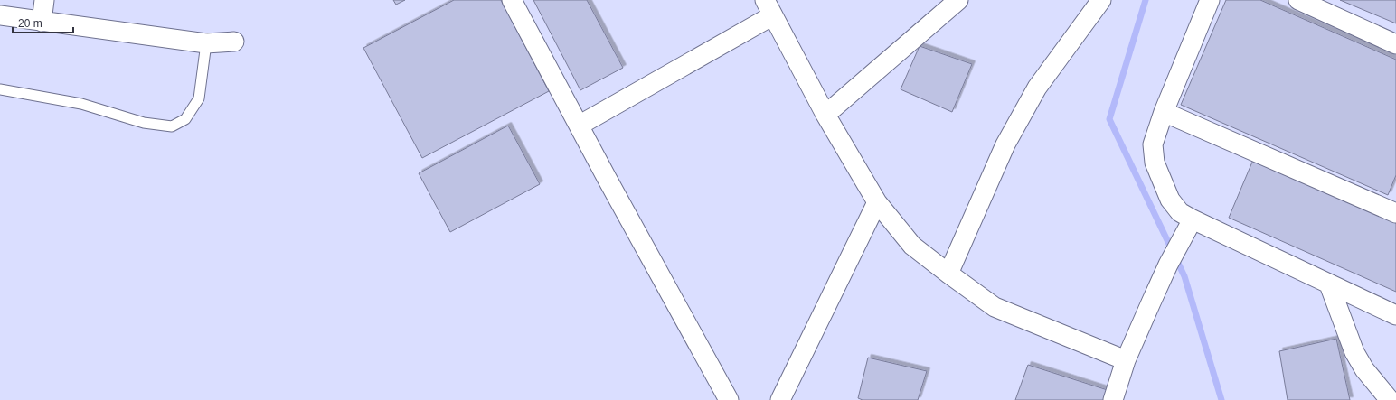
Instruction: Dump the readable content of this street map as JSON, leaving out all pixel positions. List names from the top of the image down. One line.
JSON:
{"scale_bar":"20 m"}
